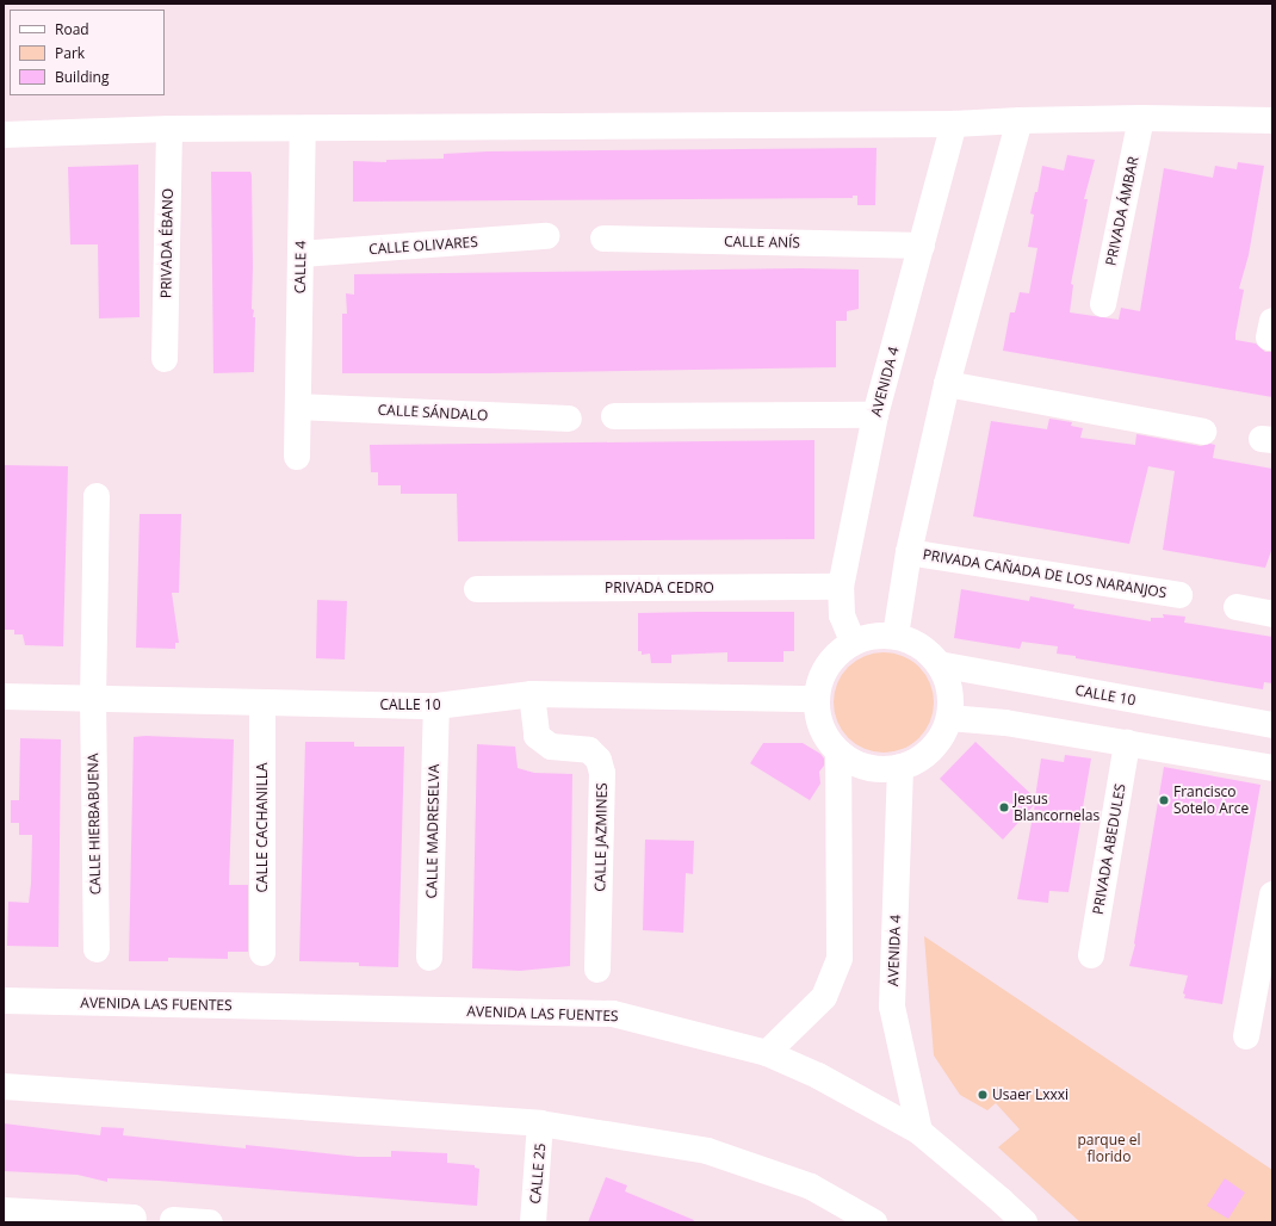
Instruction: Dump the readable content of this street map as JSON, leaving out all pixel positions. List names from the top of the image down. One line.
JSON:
{"streets":{"street":["PRIVADA ÁMBAR","CALLE ANÍS","PRIVADA ÉBANO","CALLE OLIVARES","CALLE 4","AVENIDA 4","CALLE SÁNDALO","PRIVADA CAÑADA DE LOS NARANJOS","PRIVADA CEDRO","CALLE 10","CALLE HIERBABUENA","CALLE CACHANILLA","CALLE MADRESELVA","CALLE JAZMINES","PRIVADA ABEDULES","AVENIDA LAS FUENTES","CALLE 25"]},"crossings":[["CALLE ANÍS","AVENIDA 4"],["CALLE OLIVARES","CALLE 4"],["CALLE 4","CALLE SÁNDALO"],["AVENIDA 4","PRIVADA CEDRO"],["AVENIDA 4","CALLE 10"],["AVENIDA 4","AVENIDA LAS FUENTES"],["CALLE 10","CALLE HIERBABUENA"],["CALLE 10","CALLE CACHANILLA"],["CALLE 10","CALLE MADRESELVA"],["CALLE 10","CALLE JAZMINES"]],"parks":["parque el florido"],"places":["Francisco Sotelo Arce","Jesus Blancornelas","Usaer Lxxxi"],"legend":["Road","Park","Building"]}
